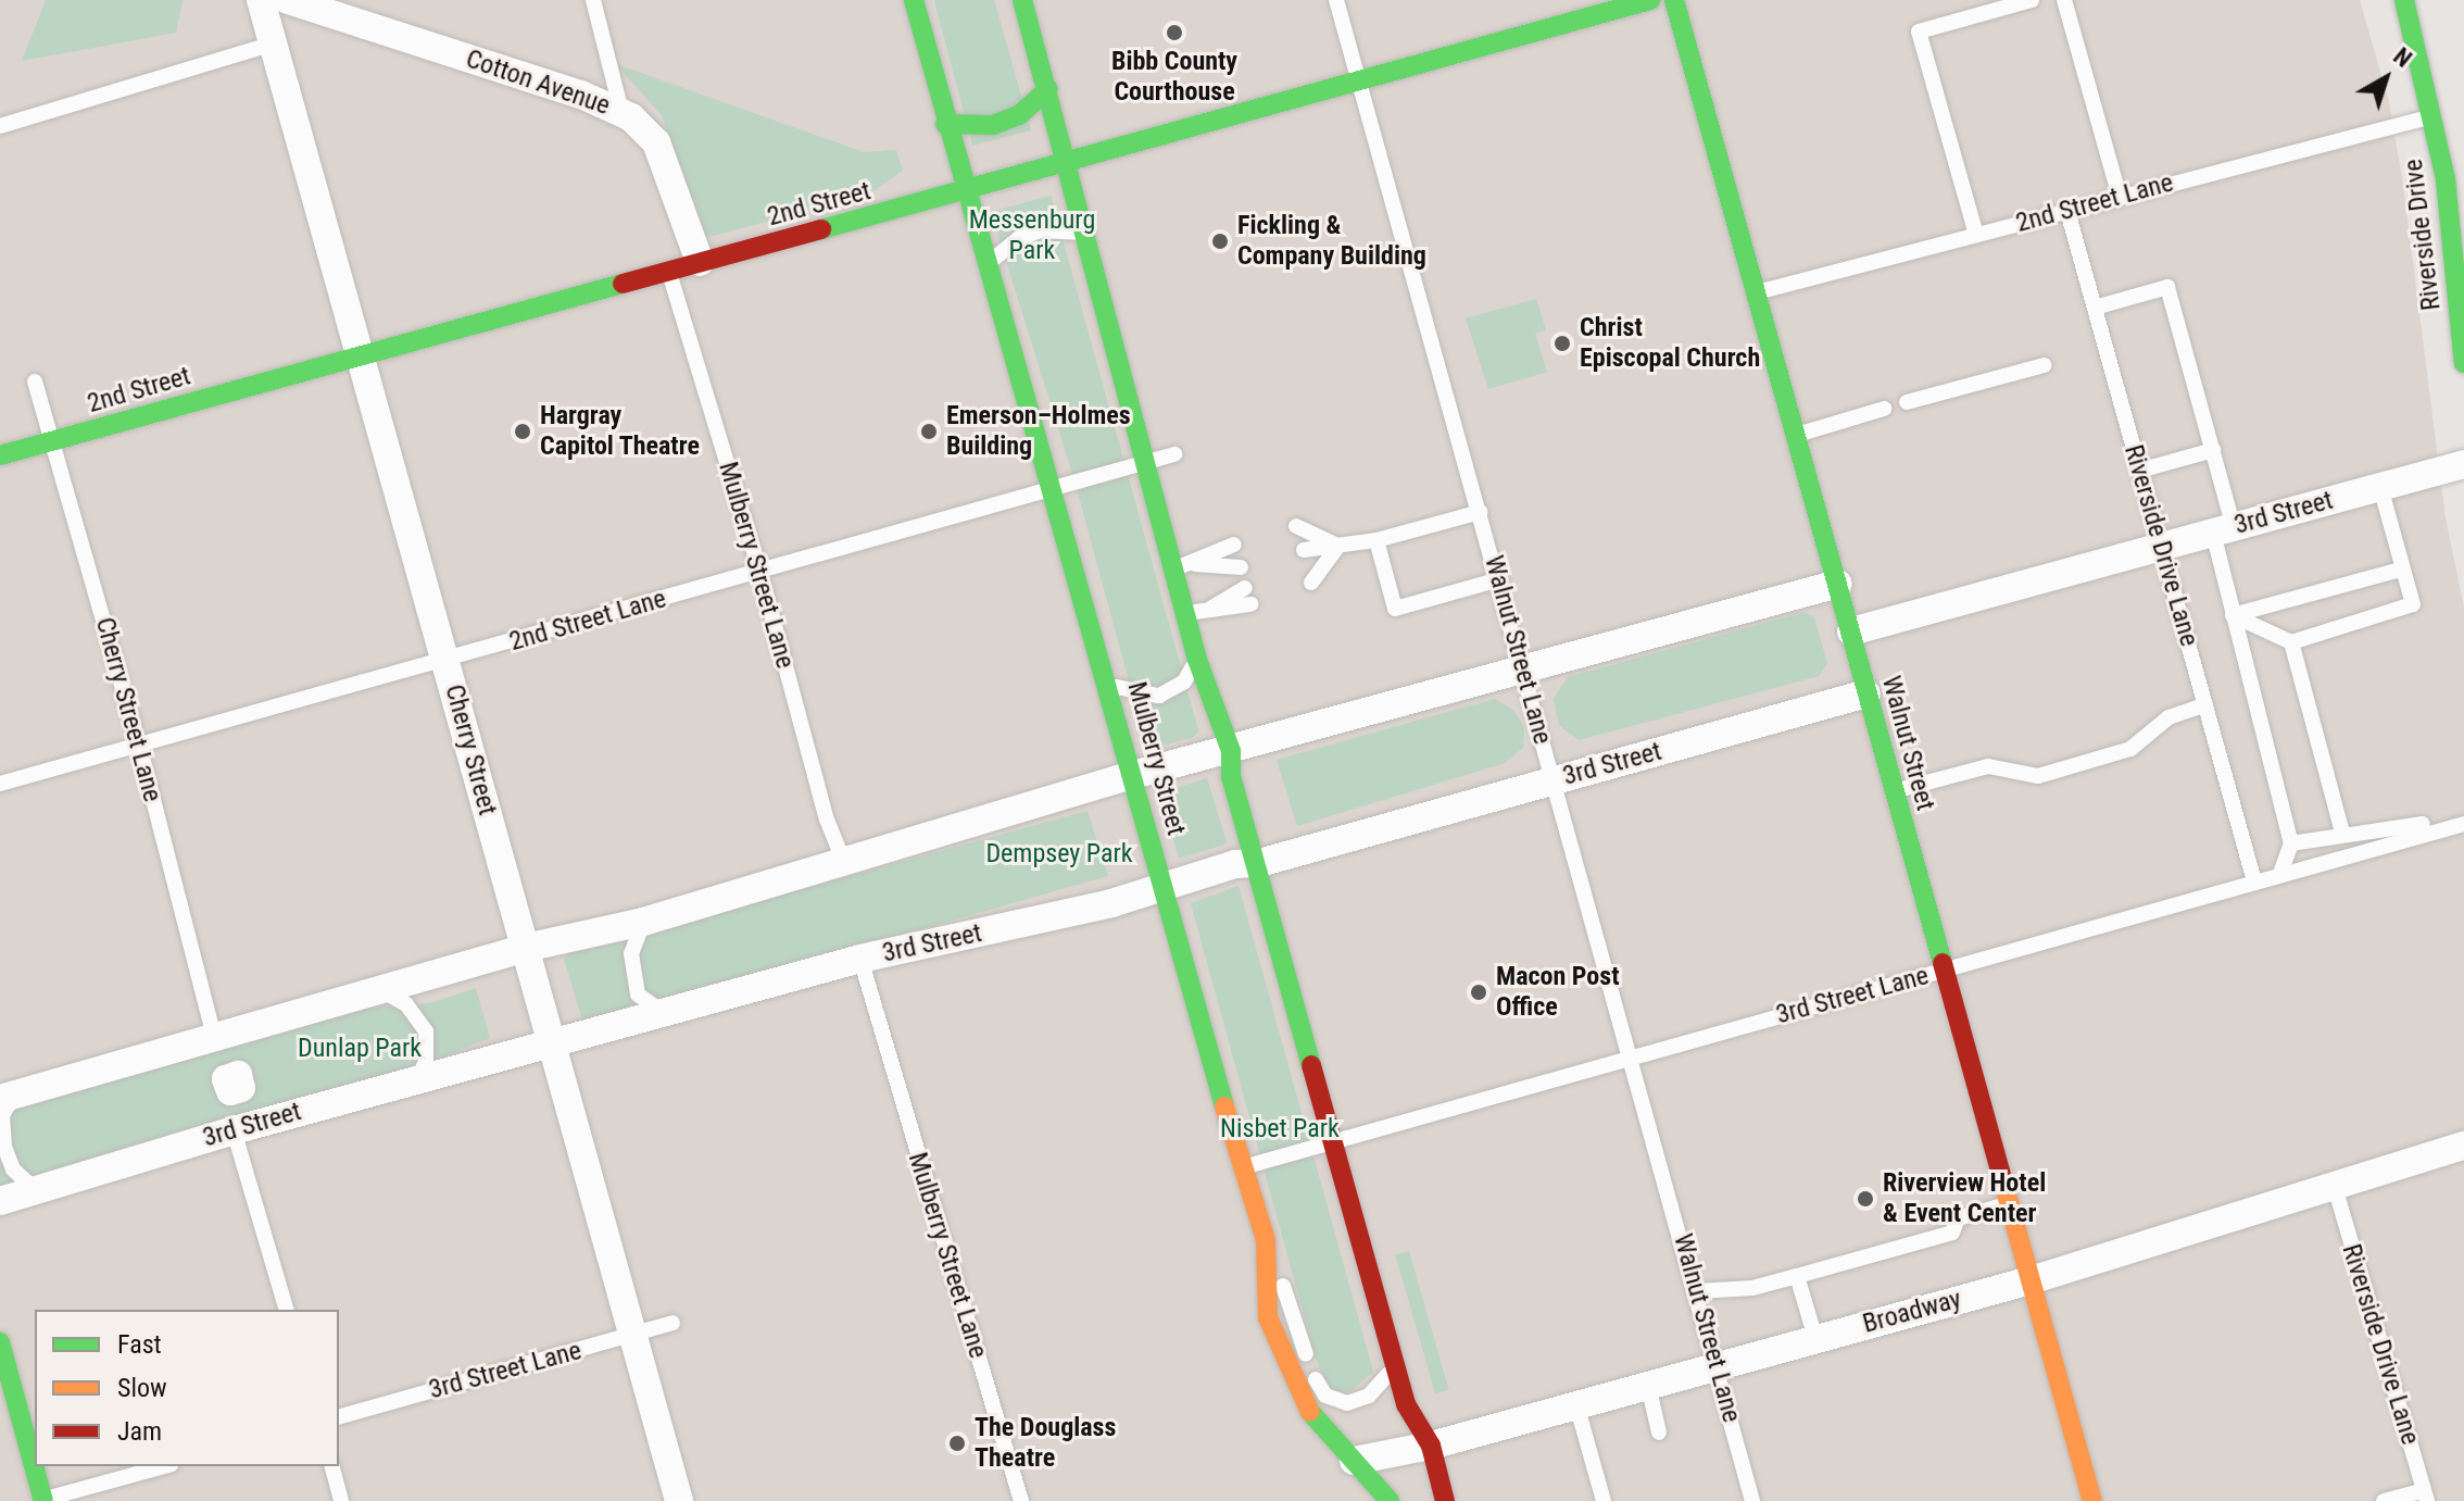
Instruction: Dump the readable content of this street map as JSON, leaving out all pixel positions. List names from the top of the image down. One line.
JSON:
{"streets":{"main road":["2nd Street","Riverside Drive","Walnut Street","Mulberry Street"],"street":["Cotton Avenue","3rd Street","Cherry Street","Broadway"],"lane":["2nd Street Lane","Riverside Drive Lane","Mulberry Street Lane","Walnut Street Lane","Cherry Street Lane","3rd Street Lane"]},"crossings":[["Cotton Avenue","2nd Street"],["2nd Street Lane","Riverside Drive"],["2nd Street Lane","Riverside Drive Lane"],["2nd Street Lane","Mulberry Street Lane"],["2nd Street Lane","Cherry Street Lane"],["2nd Street Lane","Walnut Street"],["2nd Street Lane","Cherry Street"],["2nd Street Lane","Mulberry Street"],["2nd Street","Mulberry Street Lane"],["2nd Street","Walnut Street Lane"],["2nd Street","Cherry Street Lane"],["2nd Street","Cherry Street"],["2nd Street","Mulberry Street"],["3rd Street","Riverside Drive Lane"],["3rd Street","Mulberry Street Lane"],["3rd Street","Walnut Street Lane"],["3rd Street","Walnut Street"],["3rd Street","Cherry Street"],["3rd Street","Mulberry Street"],["Riverside Drive Lane","3rd Street Lane"],["Riverside Drive Lane","Broadway"],["Walnut Street Lane","3rd Street Lane"],["Walnut Street Lane","Broadway"],["Walnut Street","3rd Street Lane"],["Walnut Street","Broadway"],["Cherry Street","3rd Street Lane"],["Mulberry Street","3rd Street Lane"],["Mulberry Street","Broadway"]],"parks":["Messenburg Park","Dempsey Park","Dunlap Park","Nisbet Park"],"places":["Bibb County Courthouse","Fickling & Company Building","Christ Episcopal Church","Hargray Capitol Theatre","Emerson–Holmes Building","Macon Post Office","Riverview Hotel & Event Center","The Douglass Theatre"],"legend":["Fast","Slow","Jam"],"north":"top right"}
